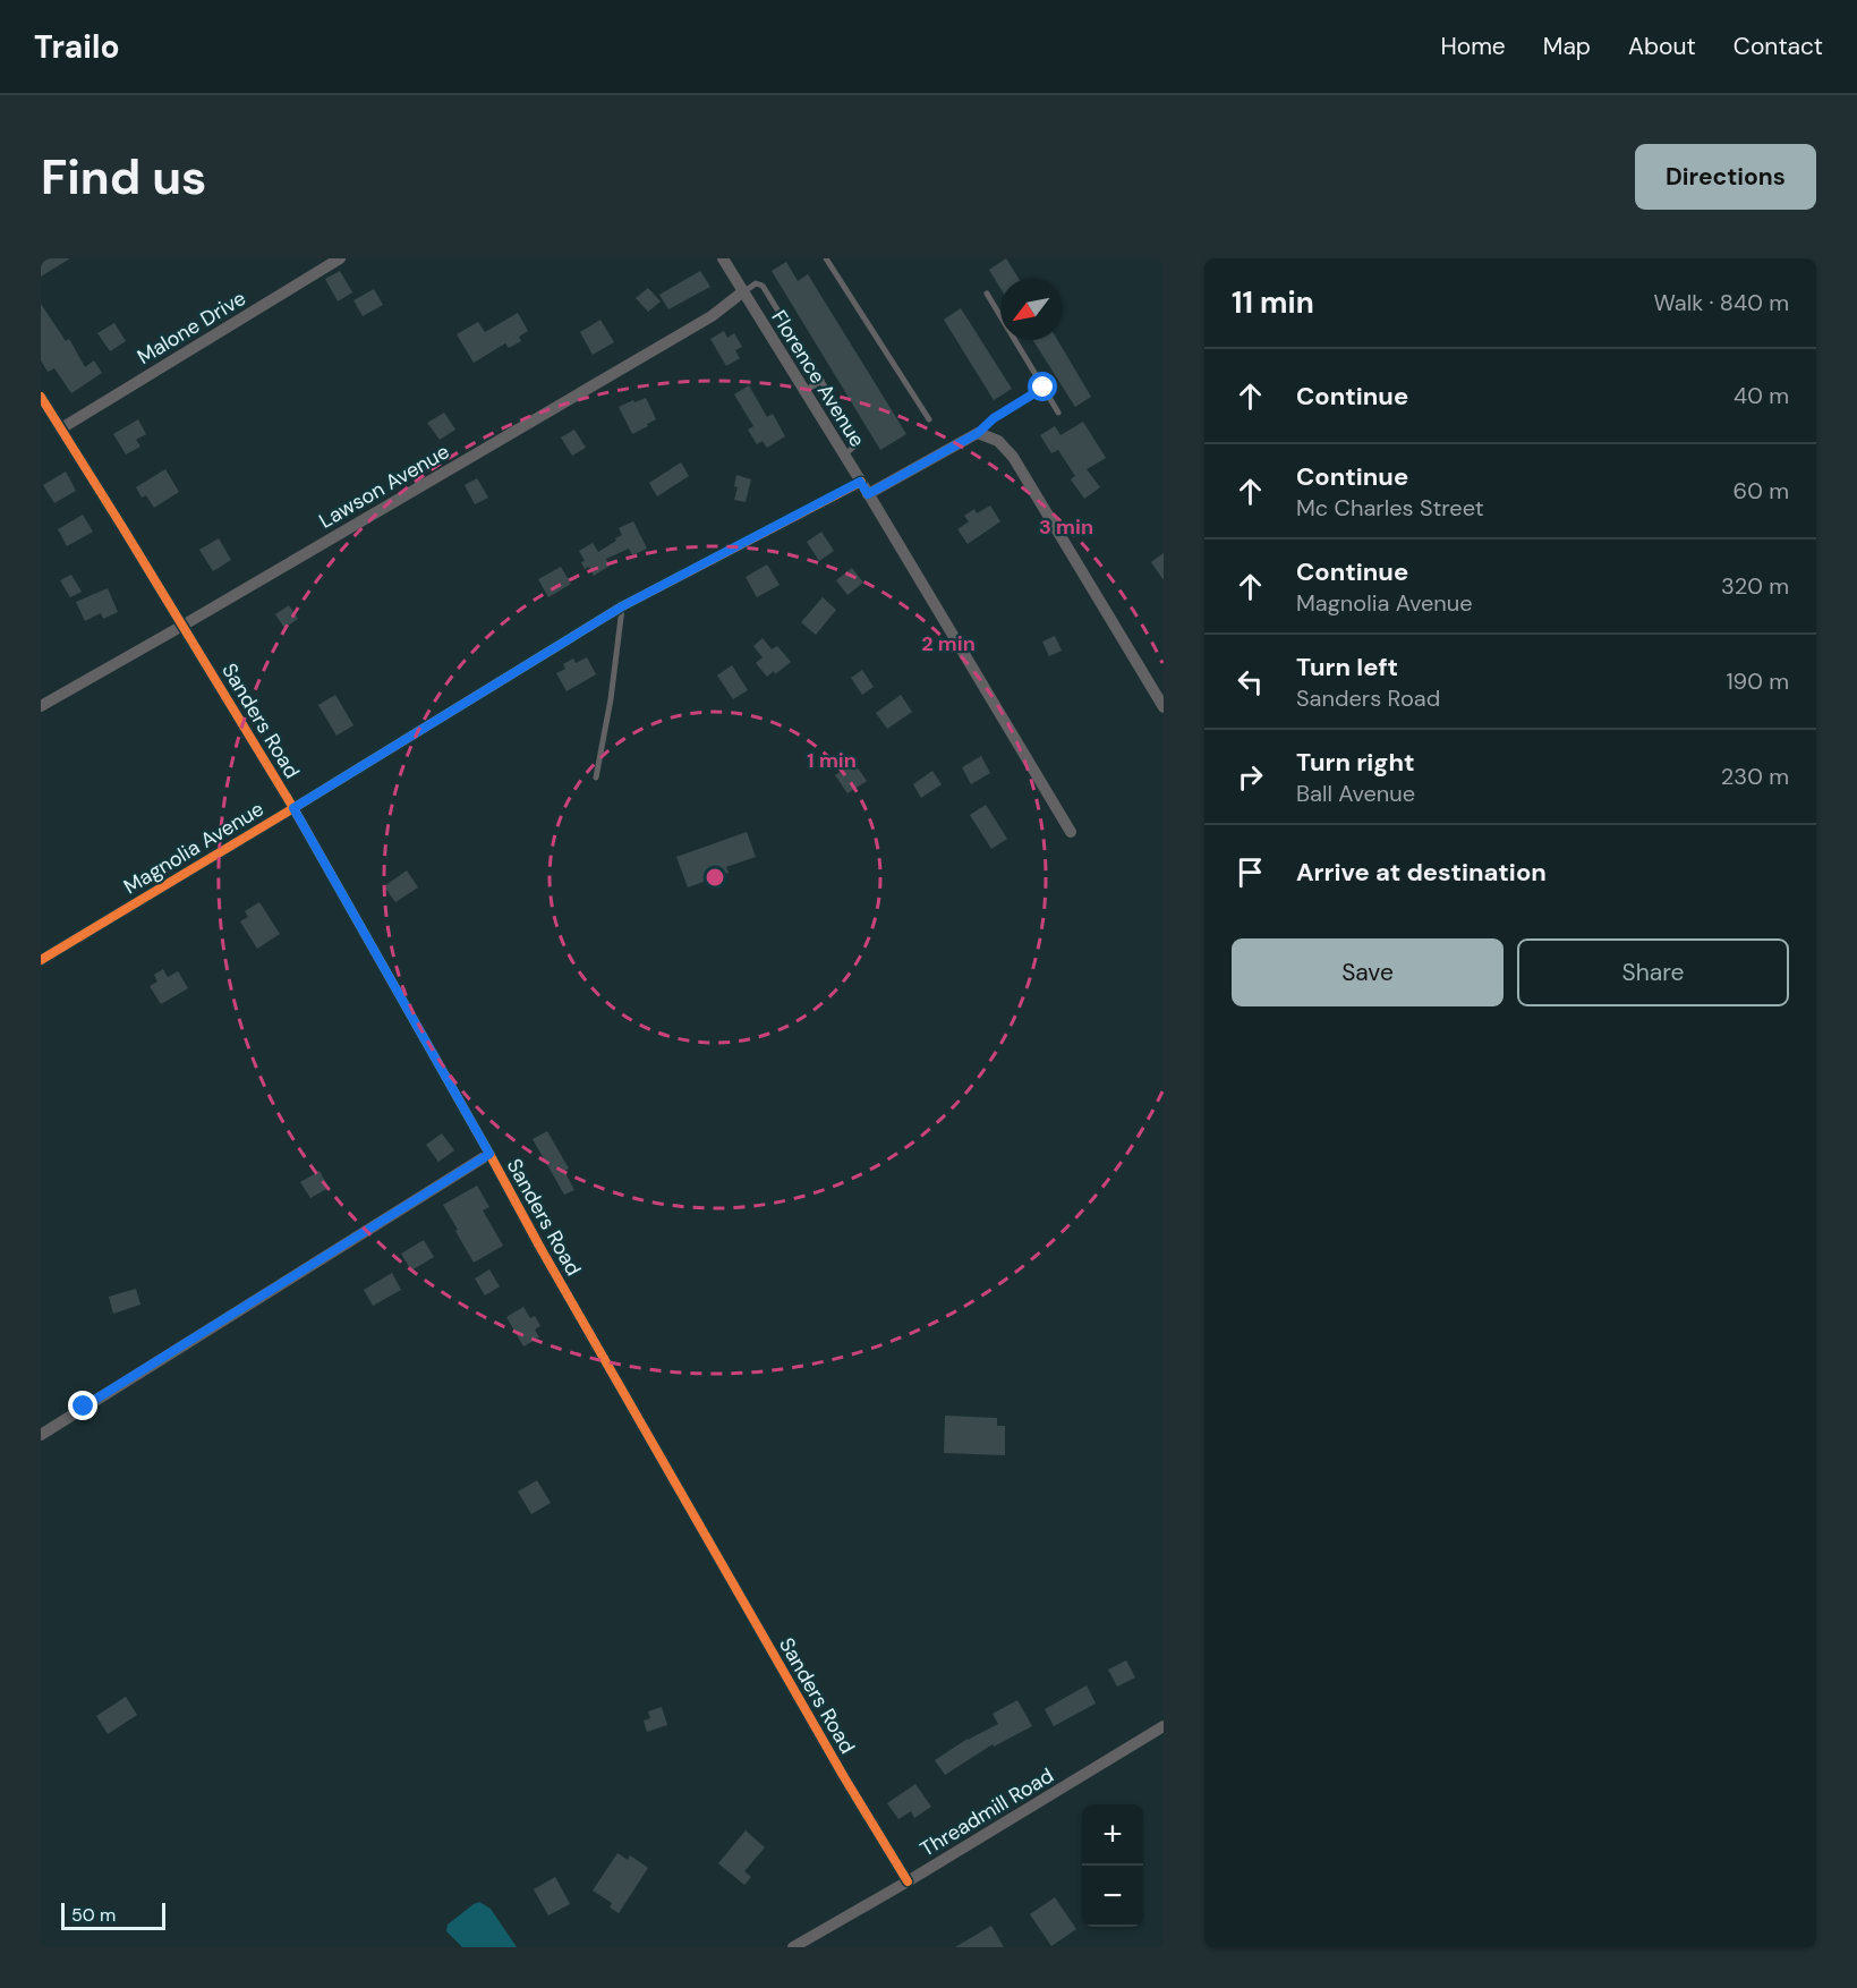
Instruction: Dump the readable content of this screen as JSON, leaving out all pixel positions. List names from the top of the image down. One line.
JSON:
{"streets":{"street":["Malone Drive","Florence Avenue","Lawson Avenue","Sanders Road","Magnolia Avenue","Threadmill Road"]},"crossings":[["Malone Drive","Sanders Road"],["Florence Avenue","Lawson Avenue"],["Florence Avenue","Magnolia Avenue"],["Lawson Avenue","Sanders Road"],["Sanders Road","Magnolia Avenue"],["Sanders Road","Threadmill Road"]],"scale_bar":"50 m","north":"bottom left","page":{"header":"Trailo","nav":["Home","Map","About","Contact"],"buttons":["Directions",["Save","Share"]],"title":"Find us","heading":["11 min","Walk · 840 m"],"list":[["Continue","40 m"],["Continue","Mc Charles Street","60 m"],["Continue","Magnolia Avenue","320 m"],["Turn left","Sanders Road","190 m"],["Turn right","Ball Avenue","230 m"],"Arrive at destination"],"map_buttons":["+","−"],"scale":"50 m"},"rings":["3 min","2 min","1 min"]}
